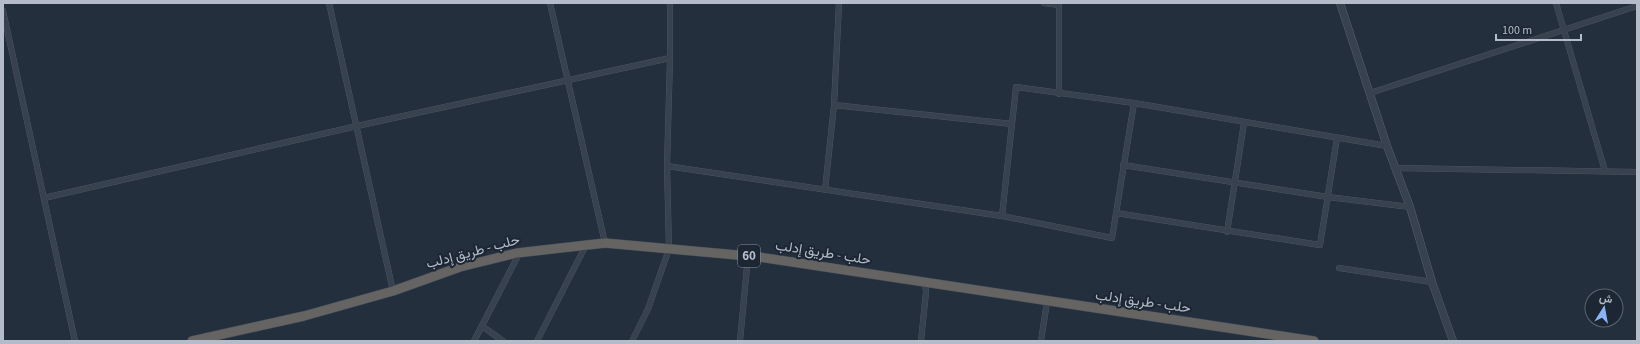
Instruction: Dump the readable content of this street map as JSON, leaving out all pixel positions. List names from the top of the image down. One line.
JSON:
{"streets":{"highway":["حلب - طريق إدلب","60"]},"scale_bar":"100 m","north":"top"}
